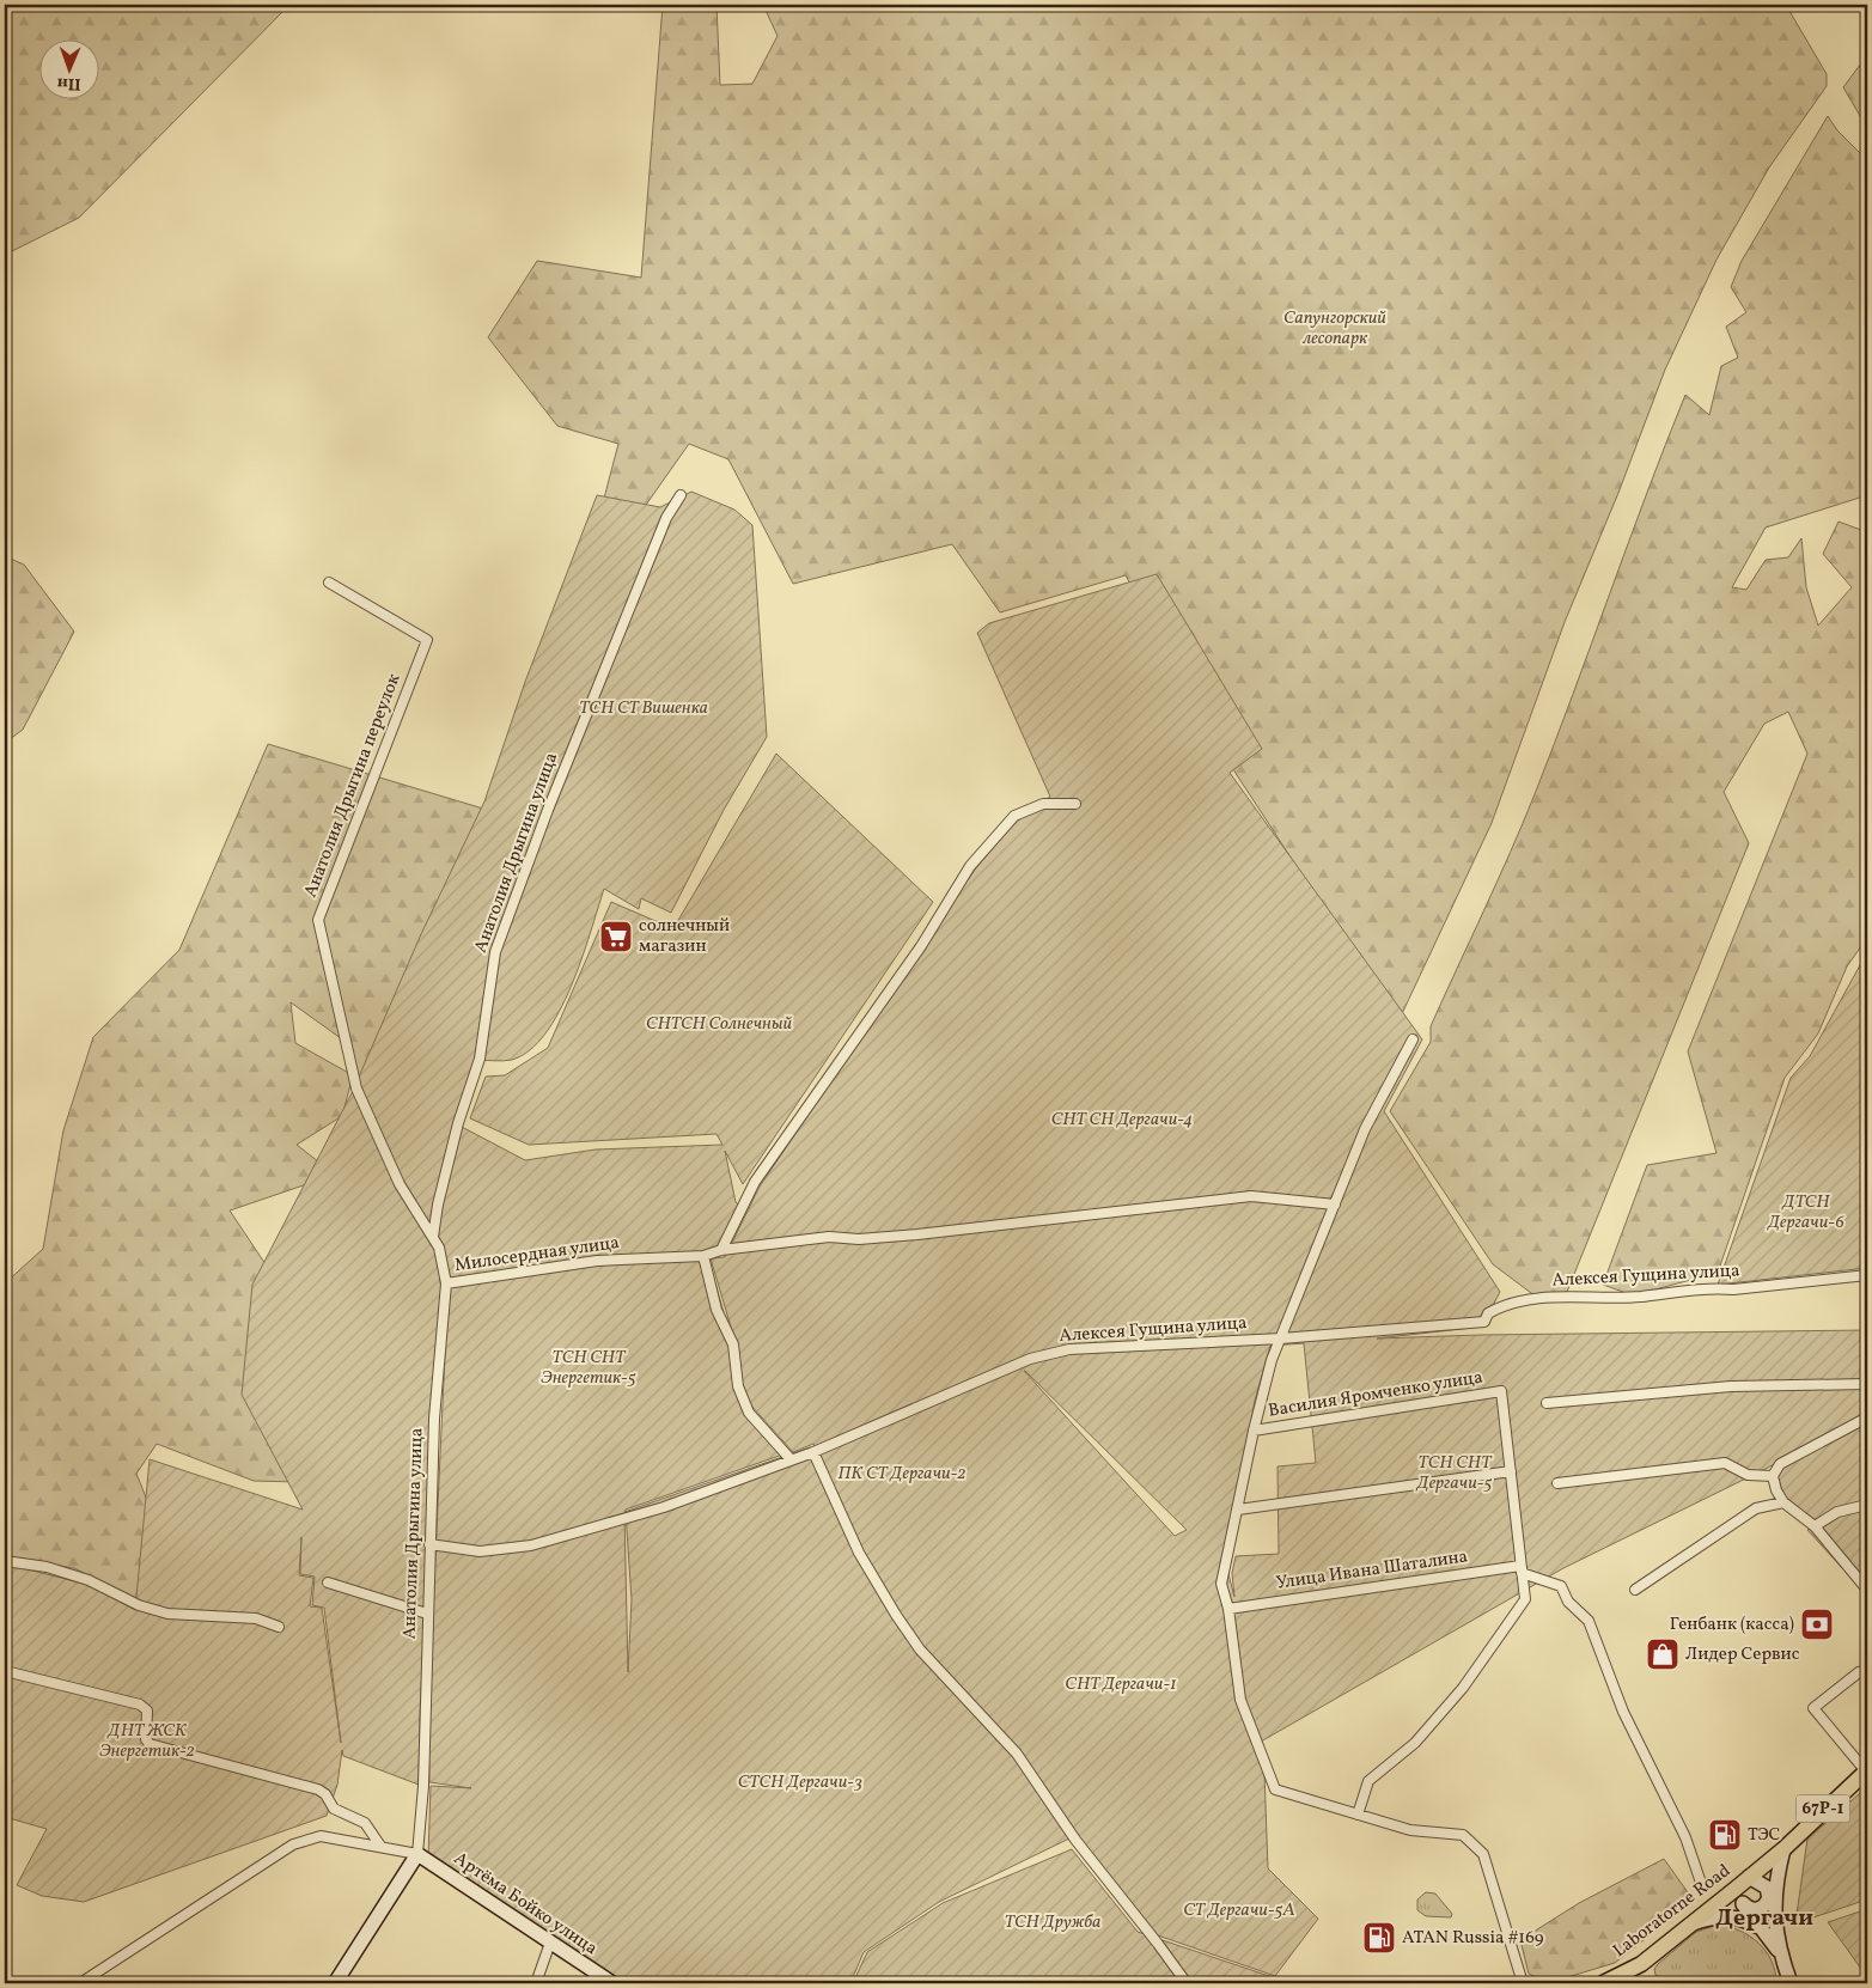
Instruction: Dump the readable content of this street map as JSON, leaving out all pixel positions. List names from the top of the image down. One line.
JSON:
{"streets":{"main road":["67Р-1","Артёма Бойко улица","Laboratorne Road"],"street":["Анатолия Дрыгина переулок","Анатолия Дрыгина улица","Милосердная улица","Алексея Гущина улица","Василия Яромченко улица","Улица Ивана Шаталина"]},"crossings":[["Анатолия Дрыгина переулок","Анатолия Дрыгина улица"],["Анатолия Дрыгина переулок","Милосердная улица"],["Анатолия Дрыгина улица","Милосердная улица"],["Анатолия Дрыгина улица","Алексея Гущина улица"],["Анатолия Дрыгина улица","Артёма Бойко улица"]],"districts":["Дергачи"],"parks":["Сапунгорский лесопарк","ТСН СТ Вишенка","СНТСН Солнечный","СНТ СН Дергачи-4","ДТСН Дергачи-6","ТСН СНТ Энергетик-5","ТСН СНТ Дергачи-5","ПК СТ Дергачи-2","СНТ Дергачи-1","ДНТ ЖСК Энергетик-2","СТСН Дергачи-3","СТ Дергачи-5А","ТСН Дружба"],"places":{"supermarket":["солнечный магазин"],"bank":["Генбанк (касса)"],"shop":["Лидер Сервис"],"fuel station":["ТЭС","ATAN Russia #169"]},"north":"bottom"}
